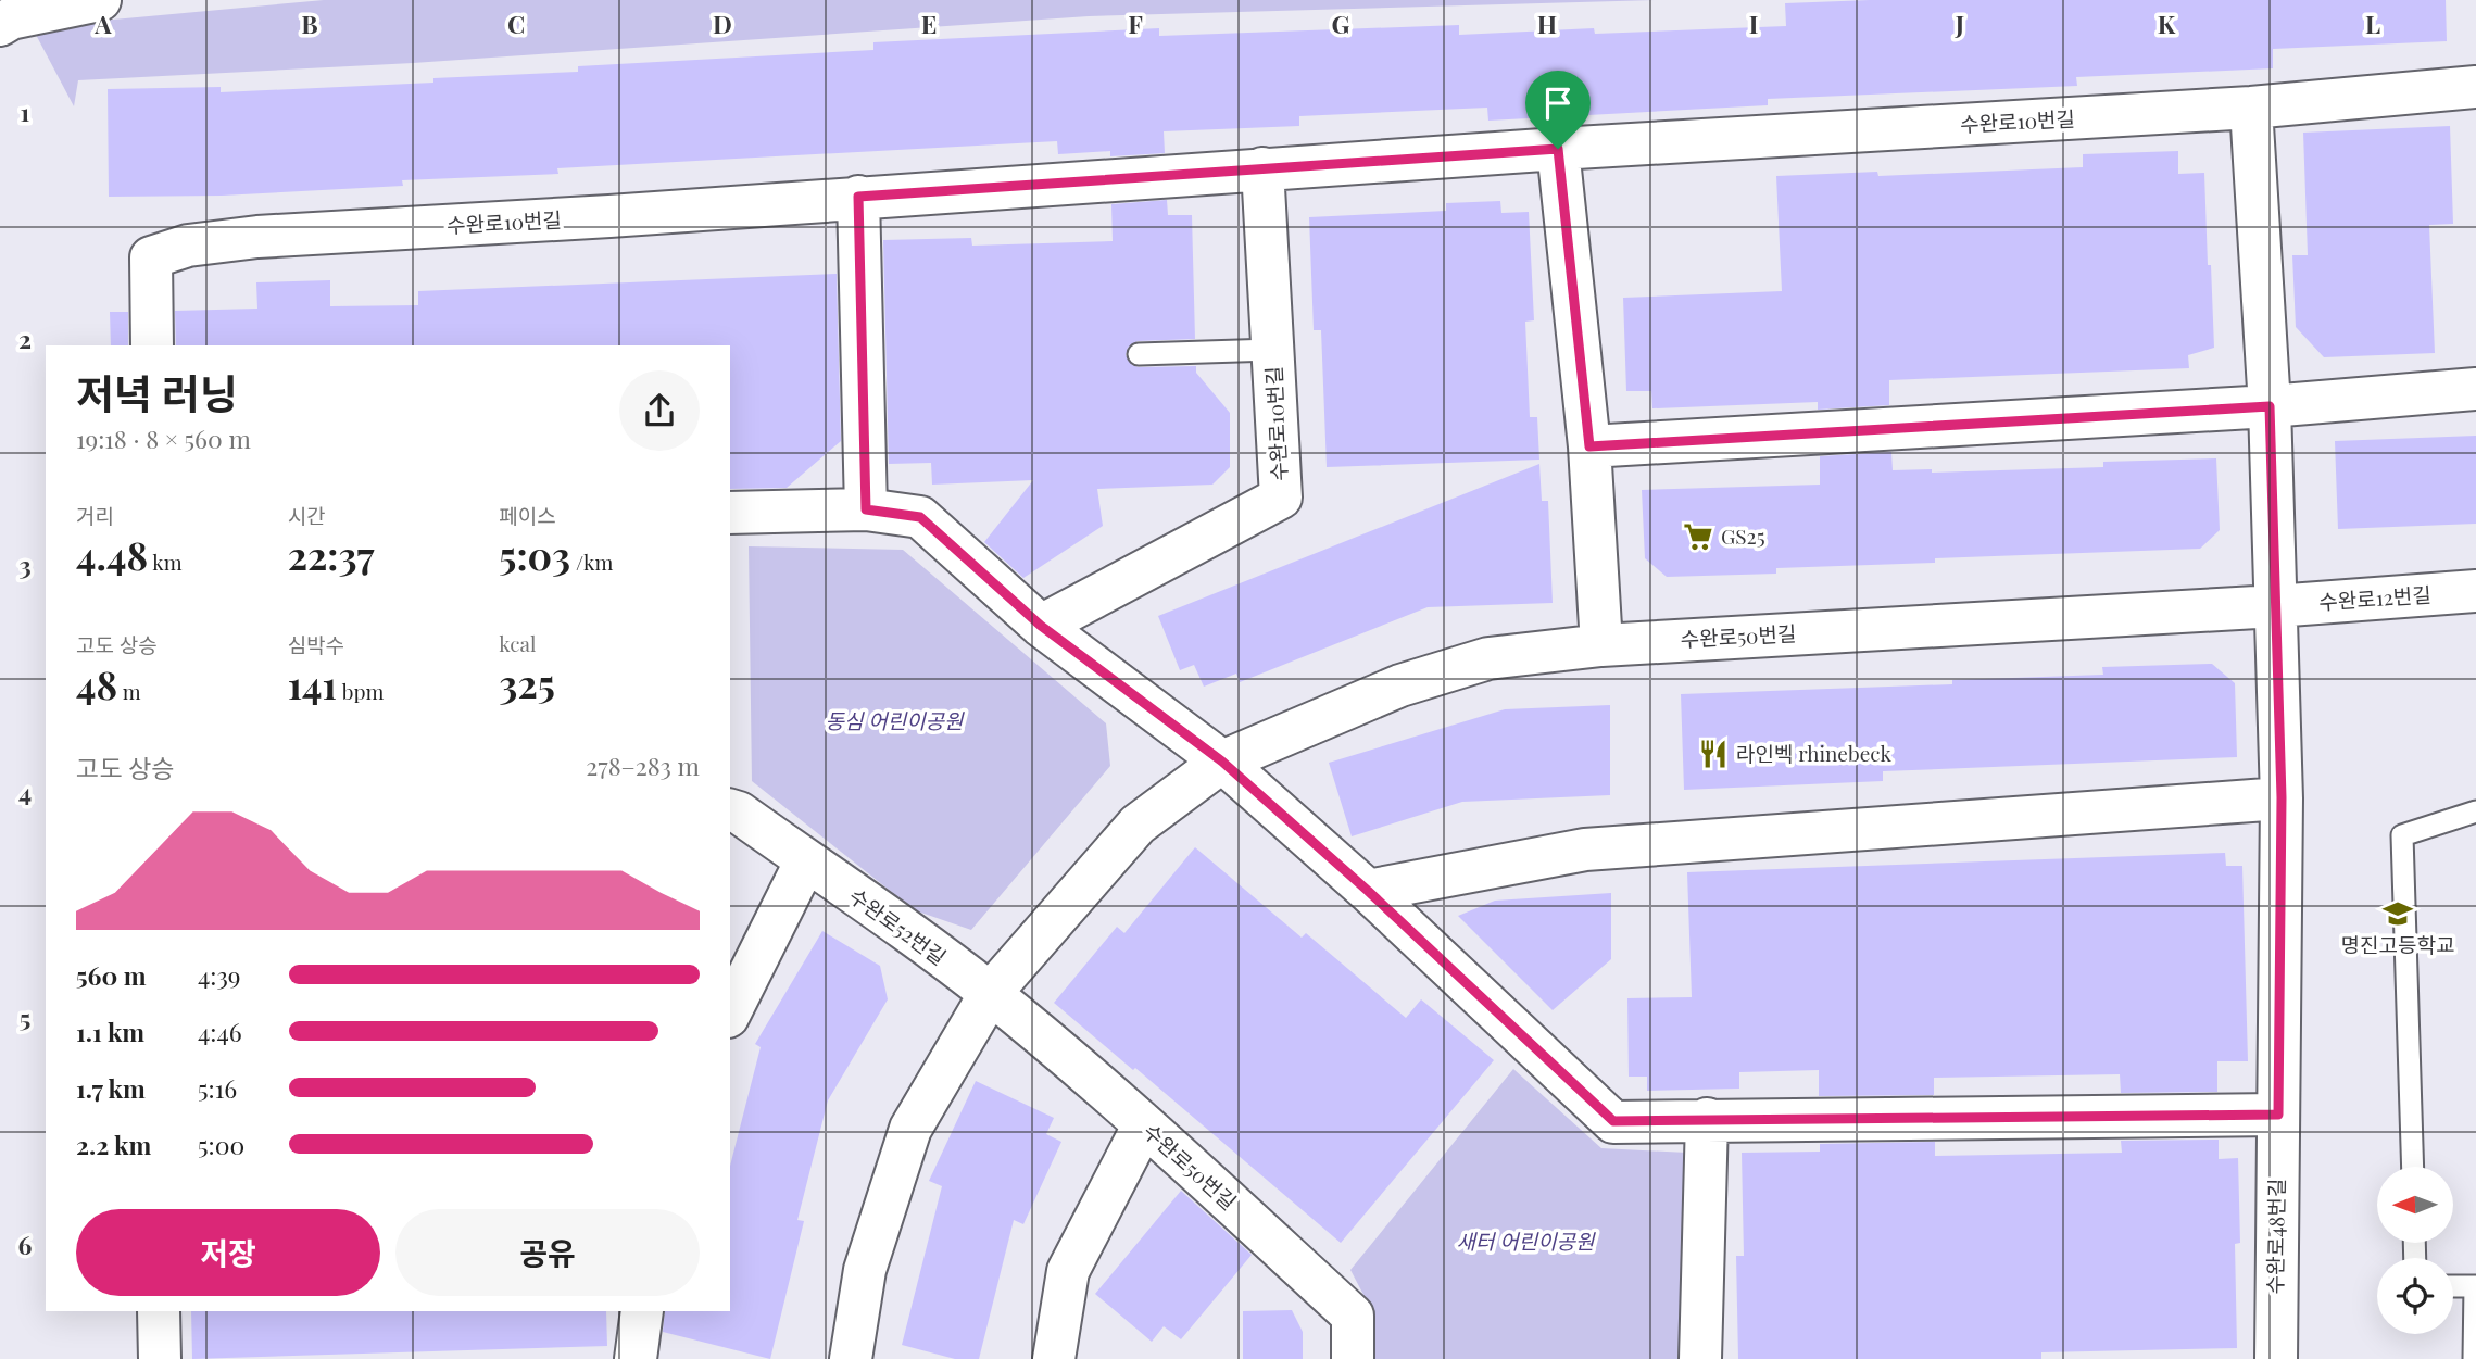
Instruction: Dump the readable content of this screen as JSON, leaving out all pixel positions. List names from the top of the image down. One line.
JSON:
{"streets":{"main road":["수완로10번길","수완로12번길","수완로50번길","수완로52번길","수완로48번길"]},"crossings":[["수완로12번길","수완로50번길"],["수완로50번길","수완로52번길"]],"parks":["동심 어린이공원","새터 어린이공원"],"places":{"supermarket":["GS25"],"restaurant":["라인벡 rhinebeck"],"school or university":["명진고등학교"]},"north":"left","page":{"heading":["저녁 러닝","19:18 · 8 × 560 m"],"stats":[["거리","4.48 km"],["시간","22:37"],["페이스","5:03 /km"],["고도 상승","48 m"],["심박수","141 bpm"],["kcal","325"]],"chart":["고도 상승","278–283 m"],"list":[{"name":"560 m","note":"4:39"},{"name":"1.1 km","note":"4:46"},{"name":"1.7 km","note":"5:16"},{"name":"2.2 km","note":"5:00"}],"buttons":["저장","공유"]},"grid":{"columns":["A","B","C","D","E","F","G","H","I","J","K","L"],"rows":["1","2","3","4","5","6"]}}
